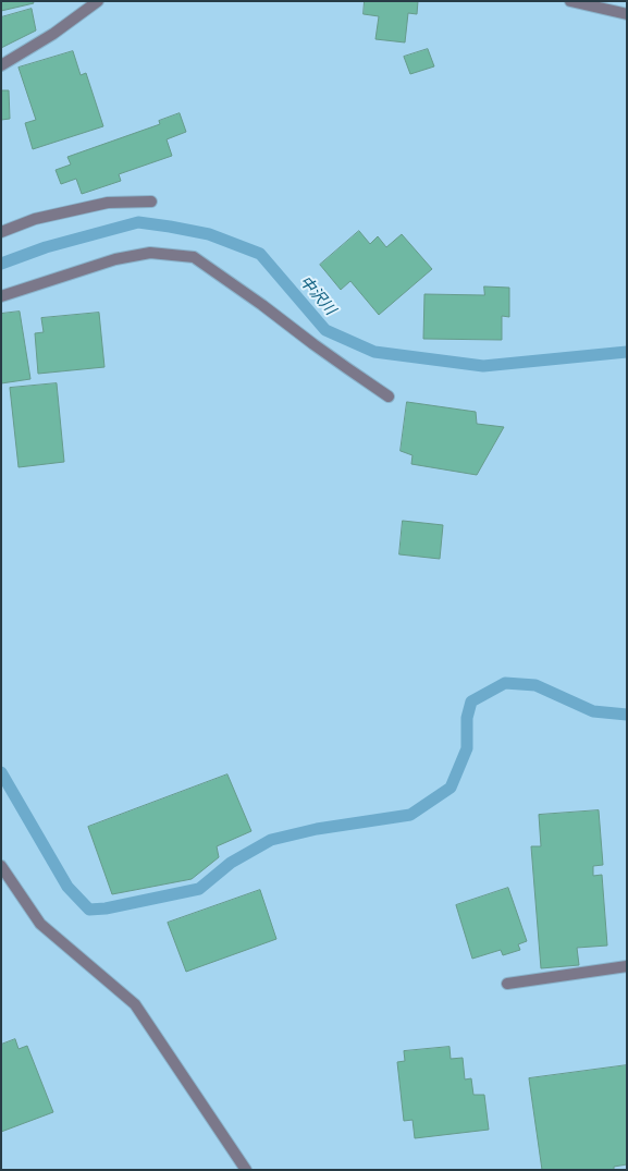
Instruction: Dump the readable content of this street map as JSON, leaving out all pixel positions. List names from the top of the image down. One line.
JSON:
{"water":["中沢川"]}
